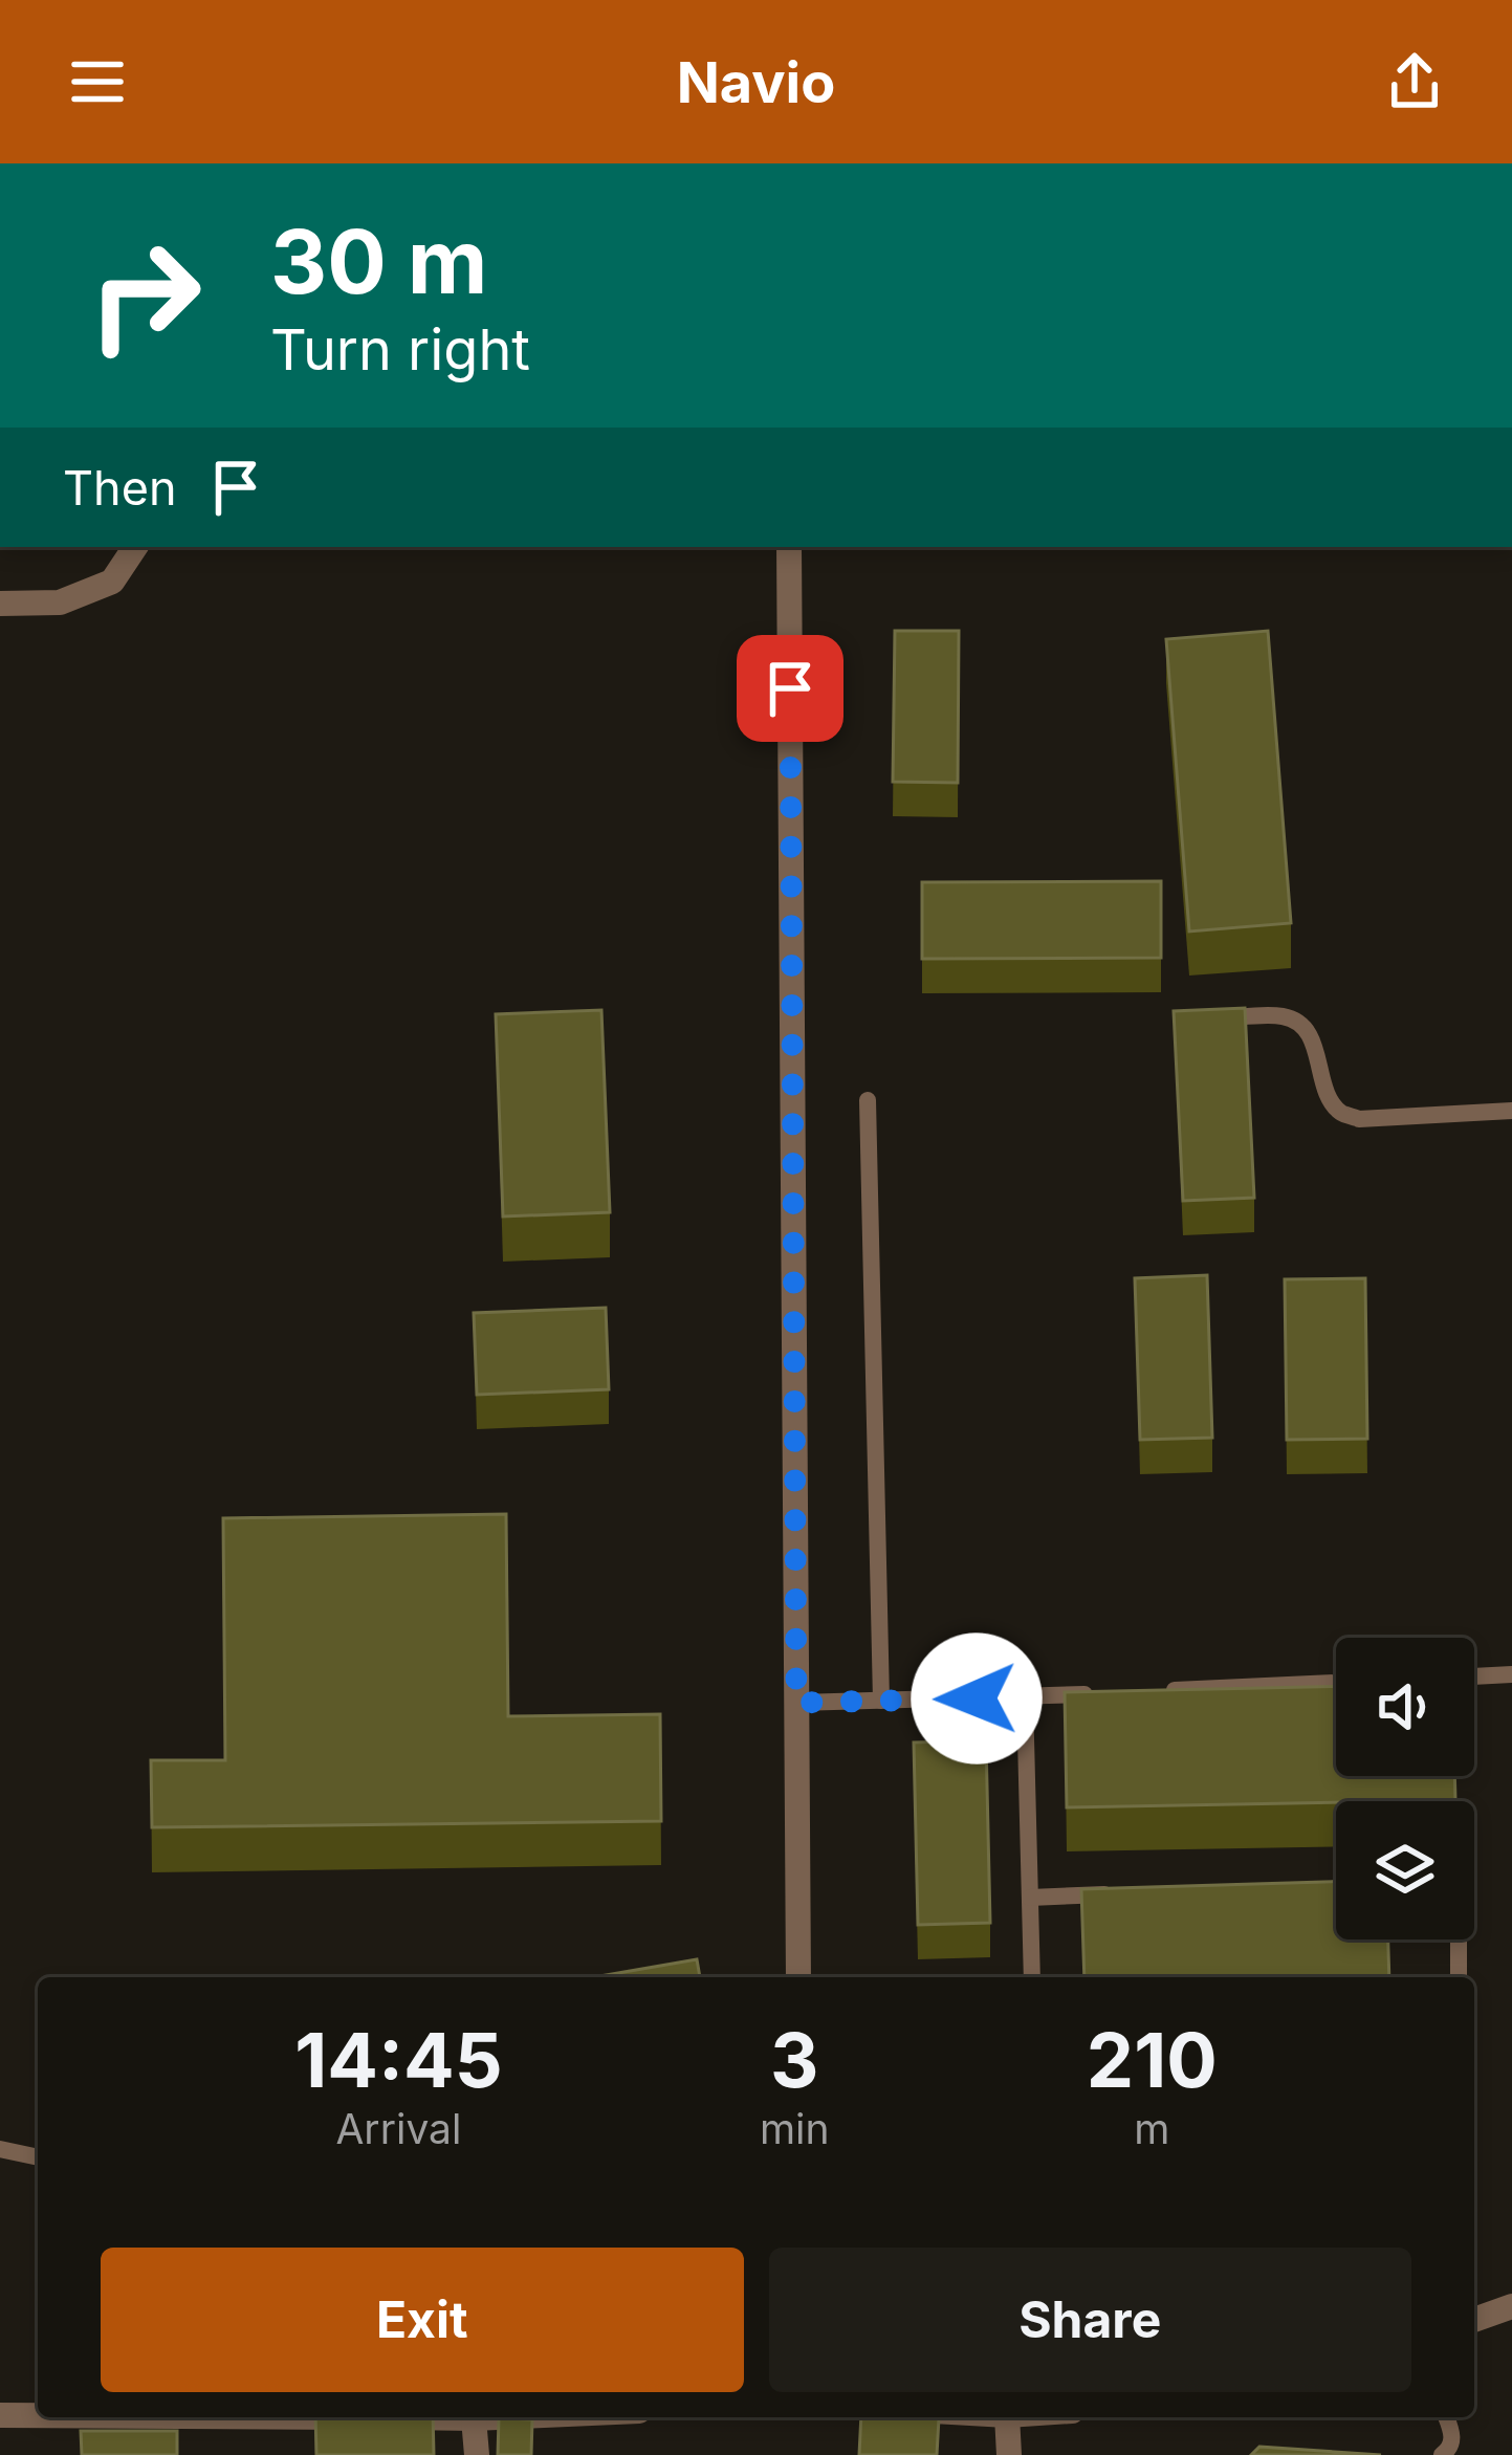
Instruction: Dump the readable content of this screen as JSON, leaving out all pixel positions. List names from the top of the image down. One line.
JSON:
{"page":{"header":"Navio","turn":["30 m","Turn right"],"then":"Then","eta":["14:45","Arrival","3","min","210","m"],"buttons":["Exit","Share"]}}
